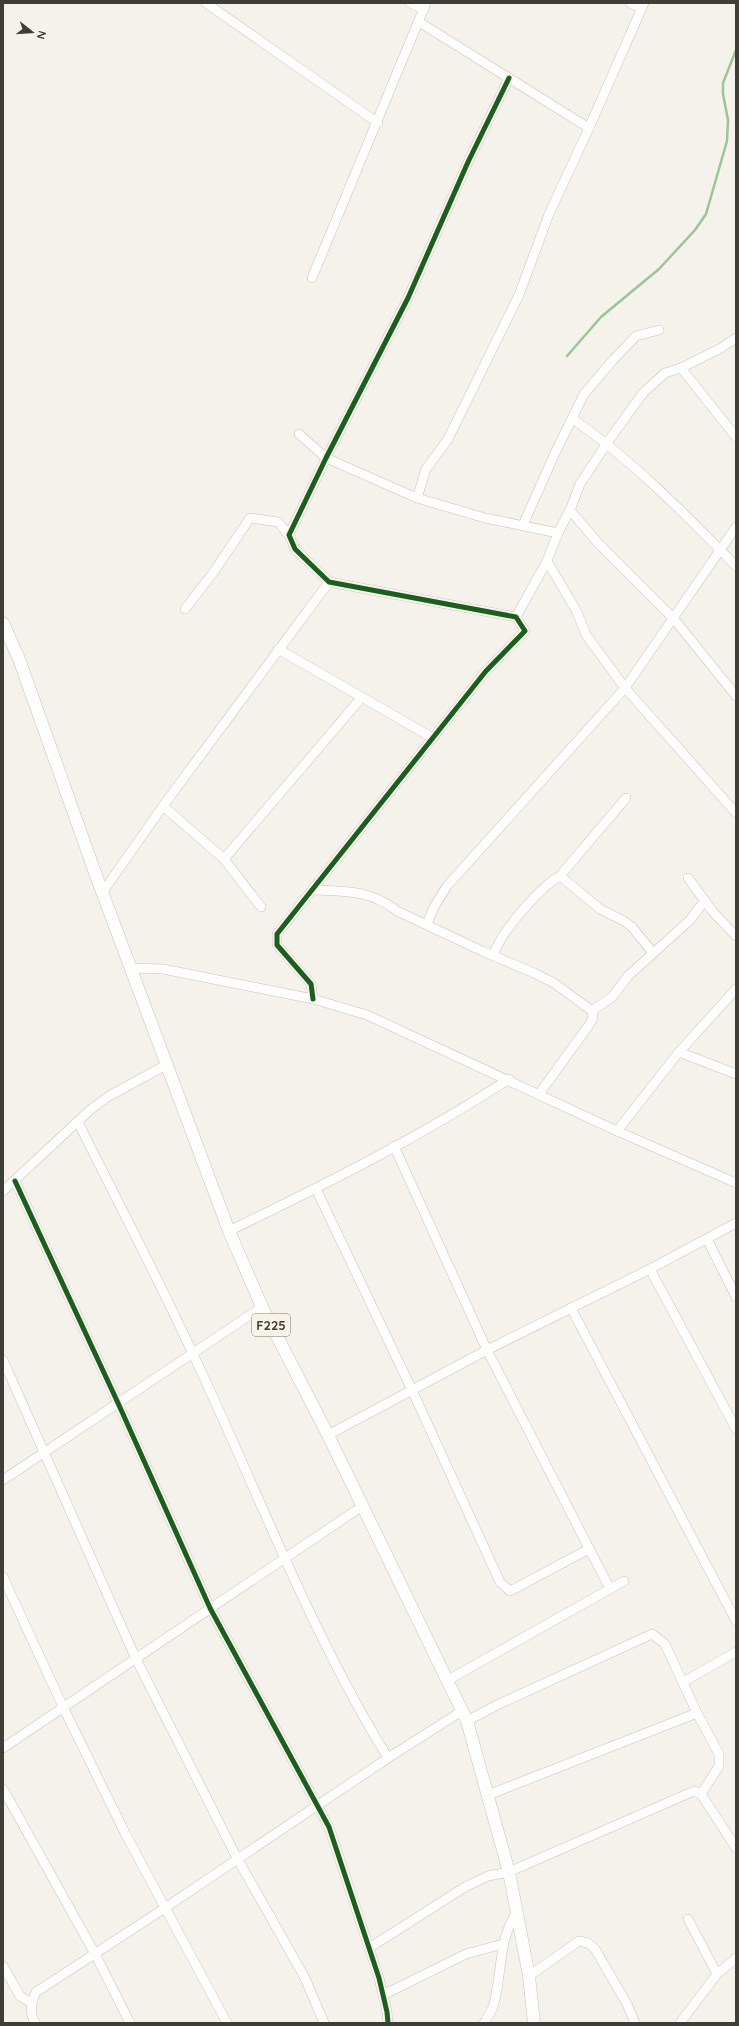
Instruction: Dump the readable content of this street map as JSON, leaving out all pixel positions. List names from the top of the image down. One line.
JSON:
{"streets":{"main road":["F225"]},"north":"right"}
